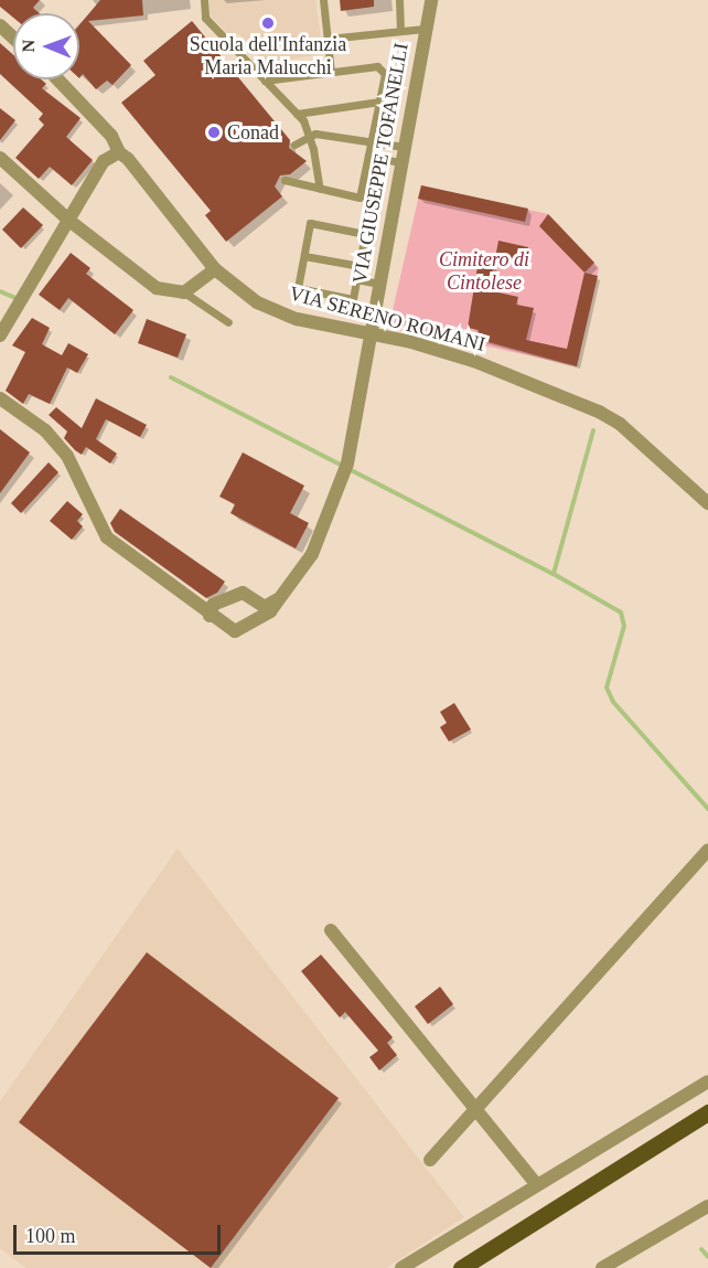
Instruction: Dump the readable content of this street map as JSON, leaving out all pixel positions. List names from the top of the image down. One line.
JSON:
{"streets":{"street":["VIA GIUSEPPE TOFANELLI","VIA SERENO ROMANI"]},"crossings":[["VIA GIUSEPPE TOFANELLI","VIA SERENO ROMANI"]],"parks":["Cimitero di Cintolese"],"places":["Scuola dell'Infanzia Maria Malucchi","Conad"],"scale_bar":"100 m","north":"left"}
